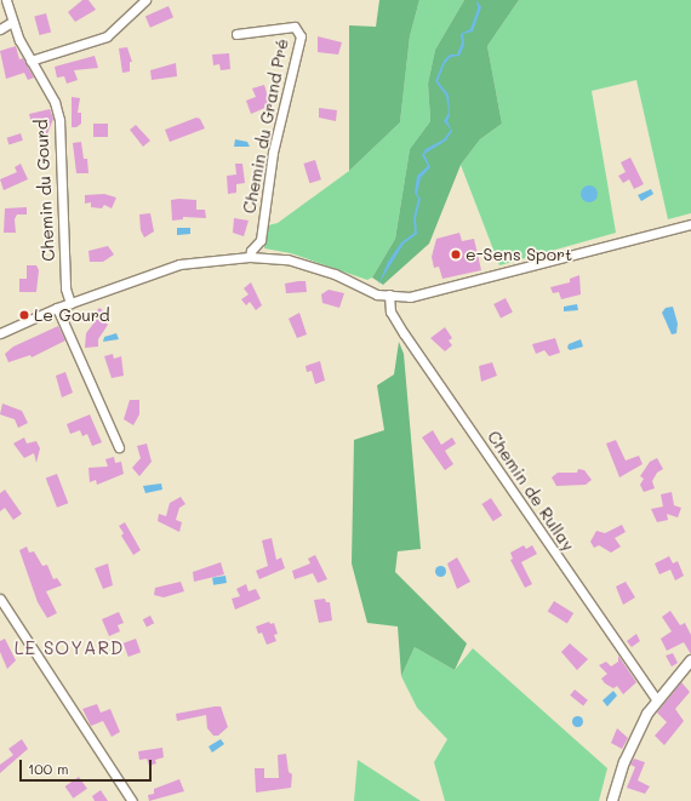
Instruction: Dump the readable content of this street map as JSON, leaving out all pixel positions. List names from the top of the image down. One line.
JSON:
{"streets":{"street":["Chemin du Grand Pré","Chemin du Gourd","Chemin de Rullay"]},"districts":["LE SOYARD"],"places":["e-Sens Sport","Le Gourd"],"scale_bar":"100 m"}
